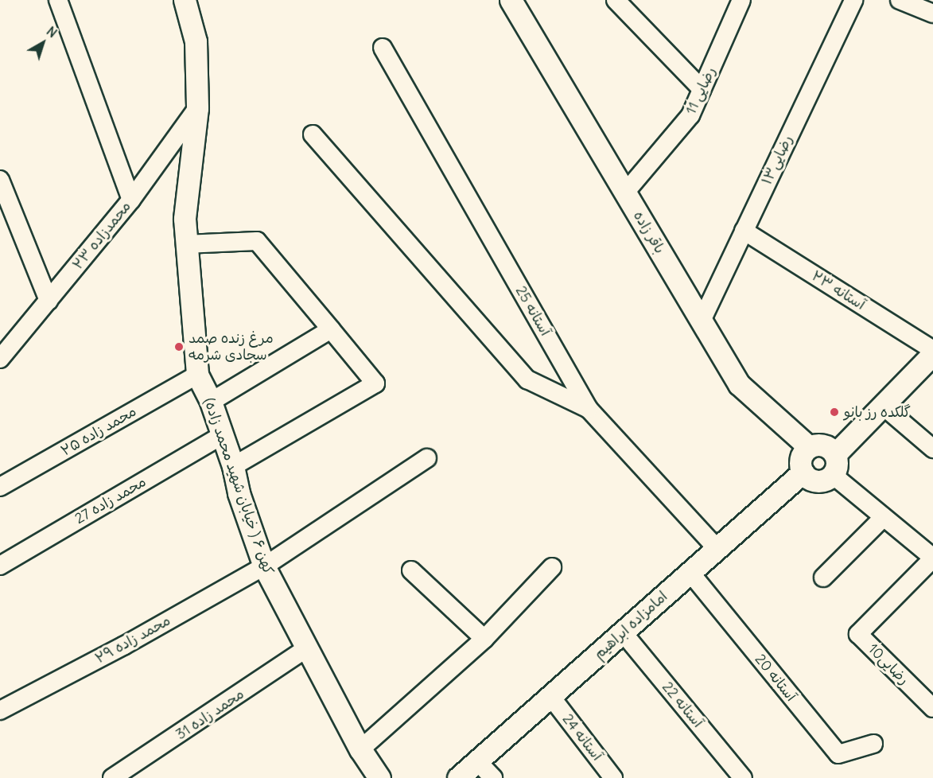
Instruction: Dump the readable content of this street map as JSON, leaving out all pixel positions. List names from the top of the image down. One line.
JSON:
{"streets":{"street":["رضایی 11","رضایی۱۳","باقر زاده","محمدزاده ۲۳","آستانه ۲۳","آستانه 25","محمد زاده ۲۵","کهن ۶ ( خیابان شهید محمد زاده)","محمد زاده 27","امامزاده ابراهیم","محمد زاده ۲۹","رضایی10","آستانه 20","آستانه 22","محمد زاده 31","آستانه 24"]},"crossings":[["رضایی 11","باقر زاده"],["رضایی۱۳","باقر زاده"],["رضایی۱۳","آستانه ۲۳"],["باقر زاده","امامزاده ابراهیم"],["محمدزاده ۲۳","کهن ۶ ( خیابان شهید محمد زاده)"],["آستانه 25","امامزاده ابراهیم"],["محمد زاده ۲۵","کهن ۶ ( خیابان شهید محمد زاده)"],["کهن ۶ ( خیابان شهید محمد زاده)","محمد زاده 27"],["کهن ۶ ( خیابان شهید محمد زاده)","محمد زاده ۲۹"],["کهن ۶ ( خیابان شهید محمد زاده)","محمد زاده 31"],["امامزاده ابراهیم","آستانه 20"],["امامزاده ابراهیم","آستانه 22"],["امامزاده ابراهیم","آستانه 24"]],"places":["مرغ زنده صمد سجادی شرمه","گلکده رز بانو"],"north":"top right"}
